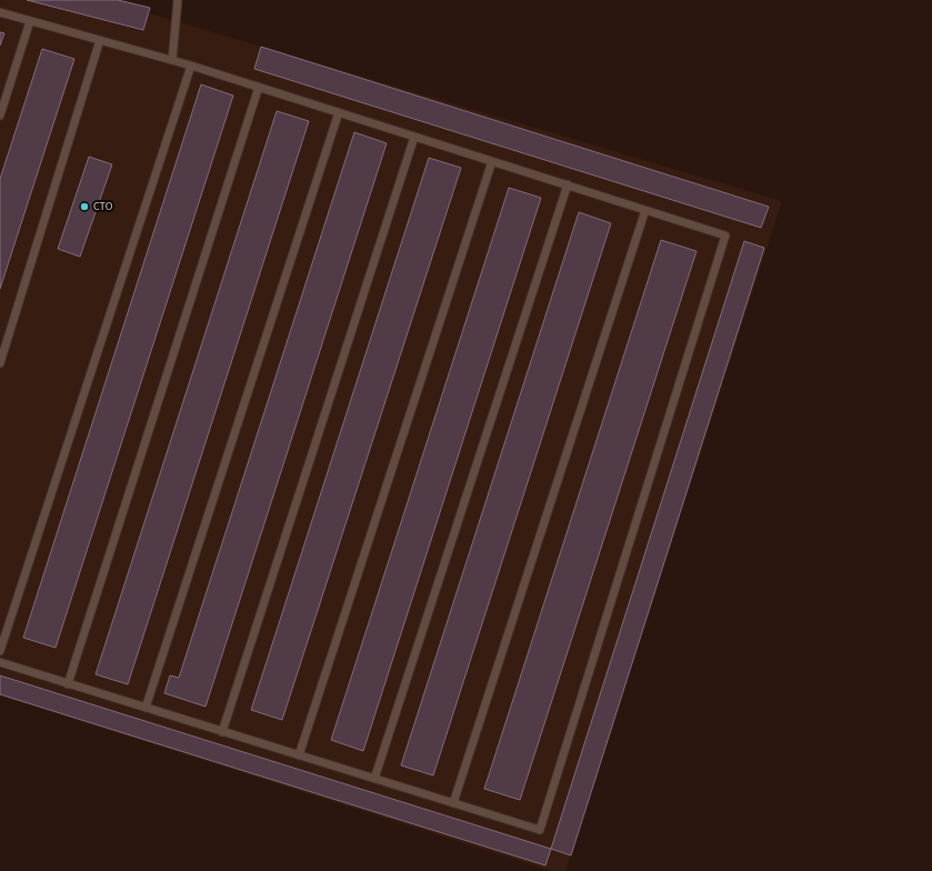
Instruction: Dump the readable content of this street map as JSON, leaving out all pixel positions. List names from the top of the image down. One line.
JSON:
{"places":["СТО"]}
